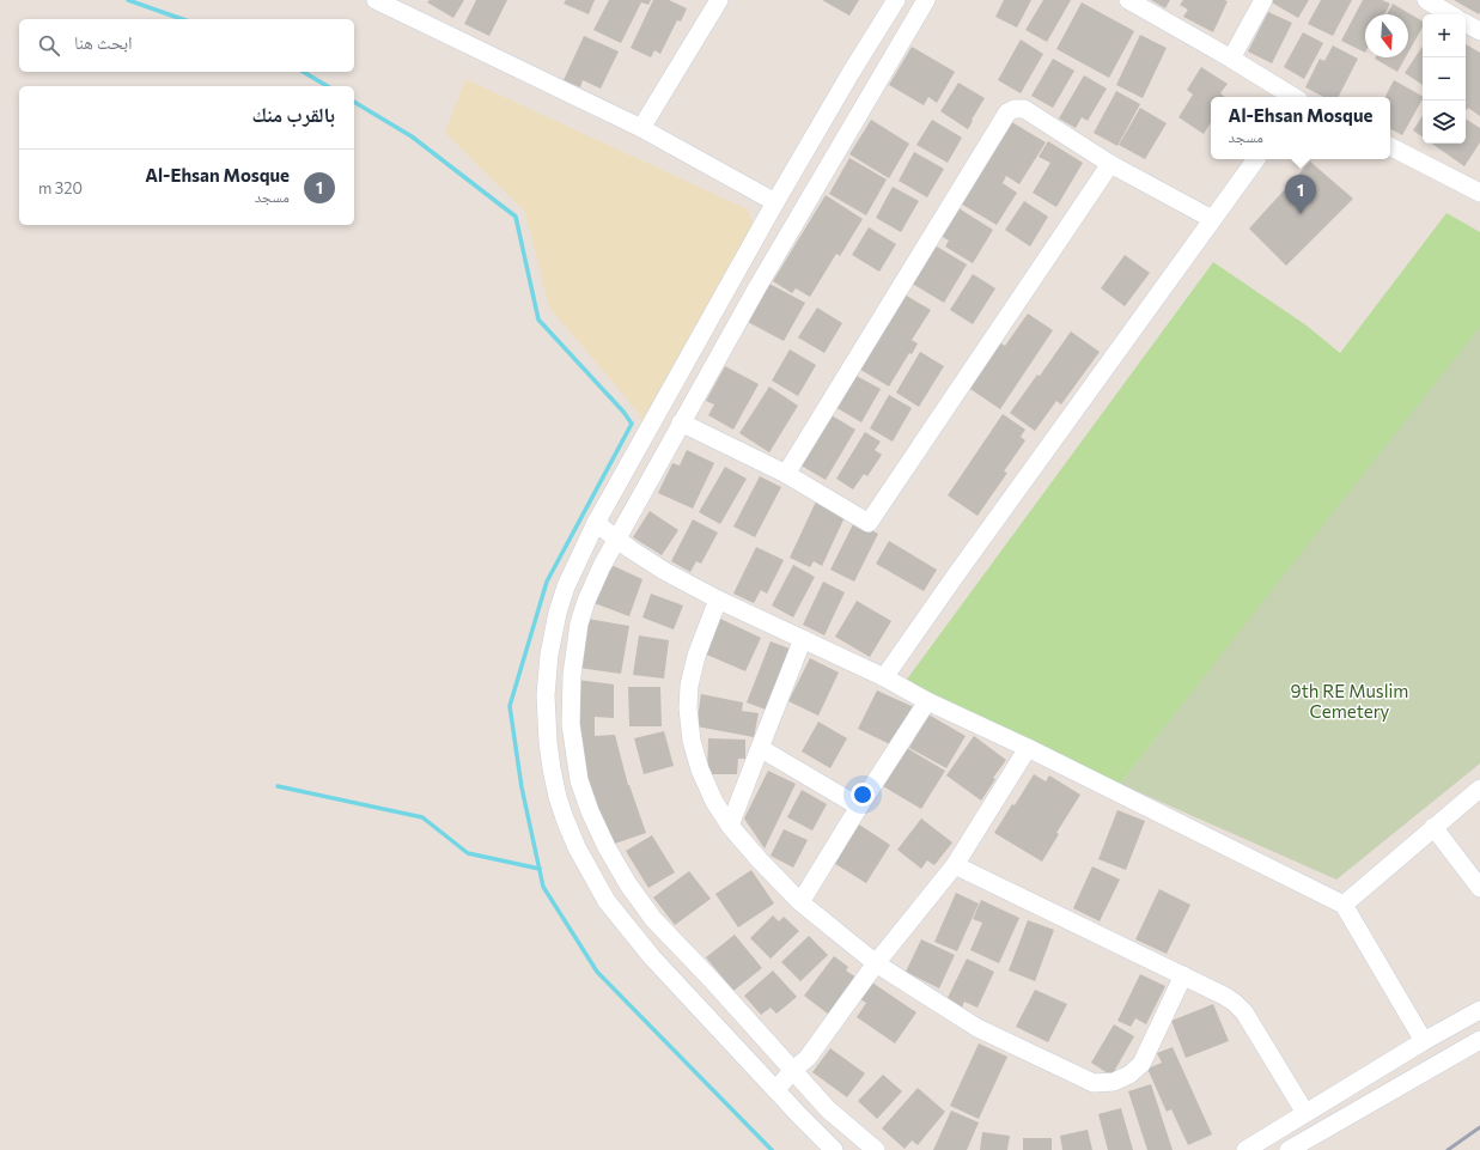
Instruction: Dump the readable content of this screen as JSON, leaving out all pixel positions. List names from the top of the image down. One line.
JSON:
{"parks":["9th RE Muslim Cemetery"],"north":"bottom","page":{"map_buttons":["+","−"],"search":"ابحث هنا","heading":"بالقرب منك","popup":["Al-Ehsan Mosque","مسجد"],"list":[{"mark":"1","name":"Al-Ehsan Mosque","note":"مسجد","value":"320 m"}],"pins":"1"}}
